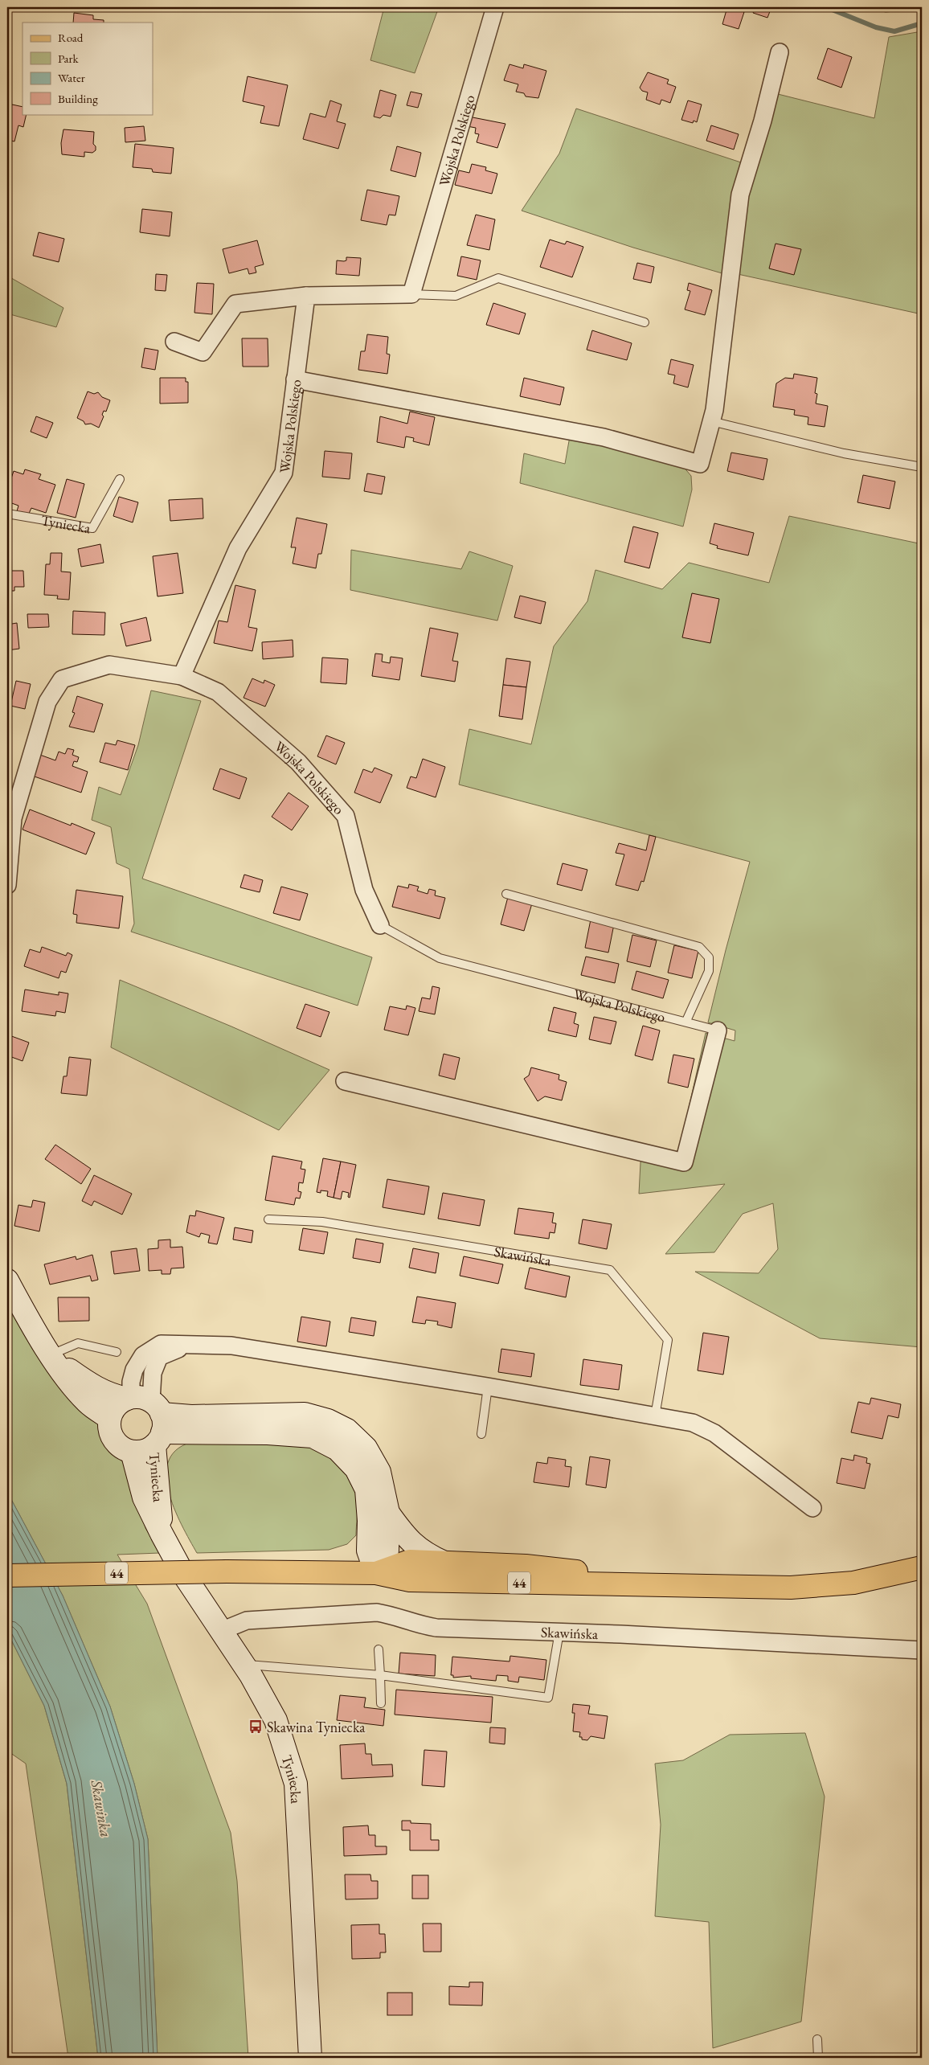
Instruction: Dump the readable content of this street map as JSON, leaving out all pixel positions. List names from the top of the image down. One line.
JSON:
{"streets":{"main road":["44"],"street":["Wojska Polskiego","Tyniecka","Skawińska"]},"crossings":[["Tyniecka","Skawińska"]],"water":["Skawinka"],"places":{"bus stop":["Skawina Tyniecka"]},"legend":["Road","Park","Water","Building"]}
